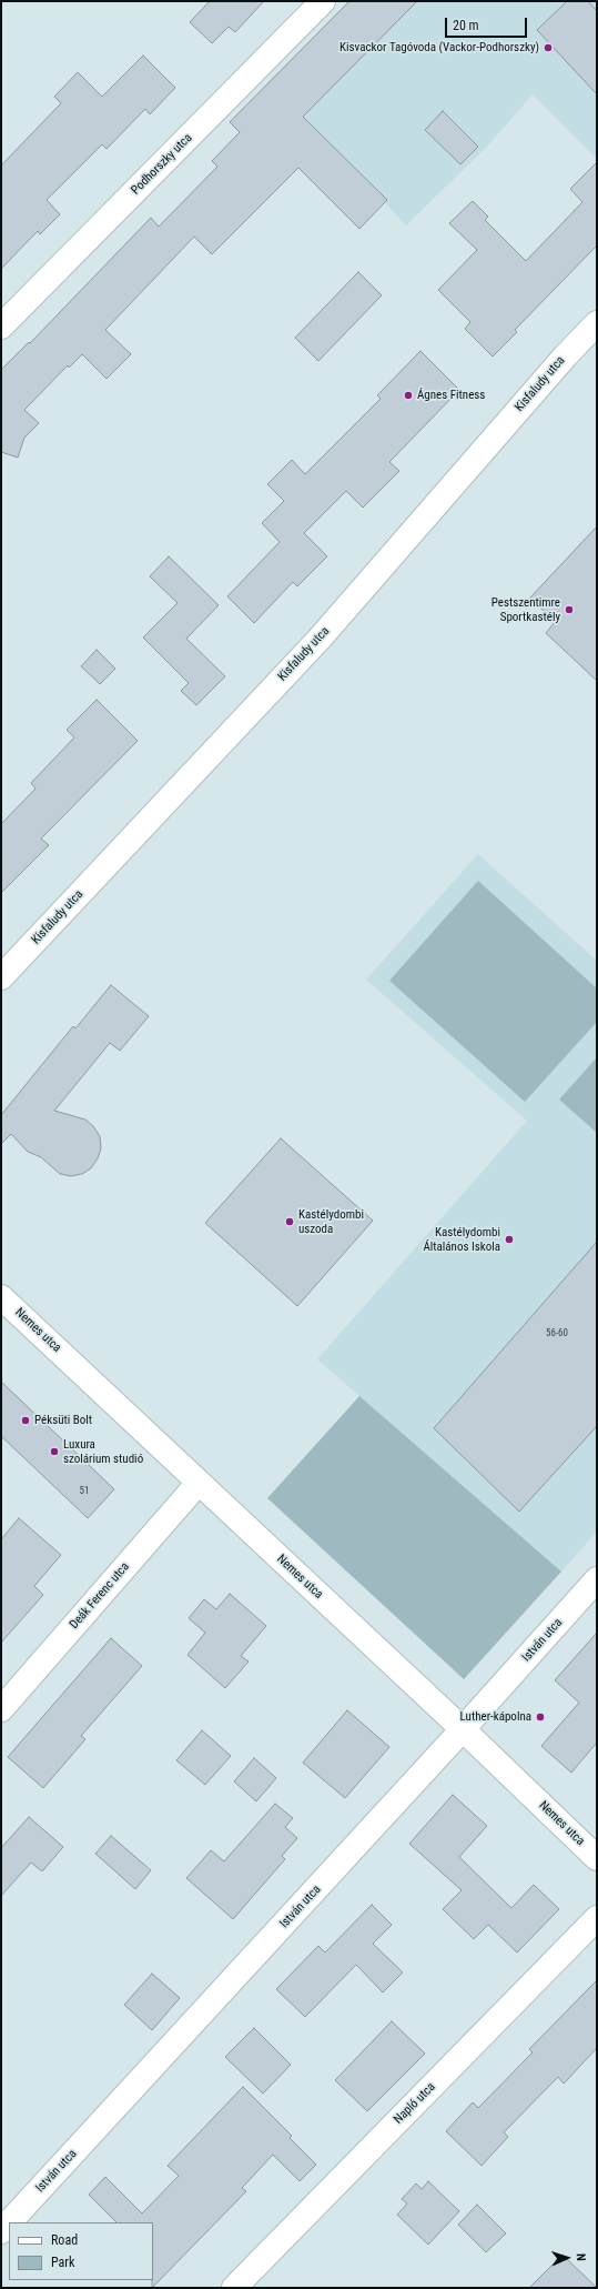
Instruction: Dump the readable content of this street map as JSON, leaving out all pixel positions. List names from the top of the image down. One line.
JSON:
{"streets":{"street":["Podhorszky utca","Kisfaludy utca","Nemes utca","Deák Ferenc utca","István utca","Napló utca"]},"crossings":[["Nemes utca","Deák Ferenc utca"],["Nemes utca","István utca"]],"places":["Kisvackor Tagóvoda (Vackor-Podhorszky)","Ágnes Fitness","Pestszentimre Sportkastély","Kastélydombi uszoda","Kastélydombi Általános Iskola","Péksüti Bolt","Luxura szolárium studió","Luther-kápolna"],"house_numbers":["56-60","51"],"legend":["Road","Park"],"scale_bar":"20 m","north":"right"}
